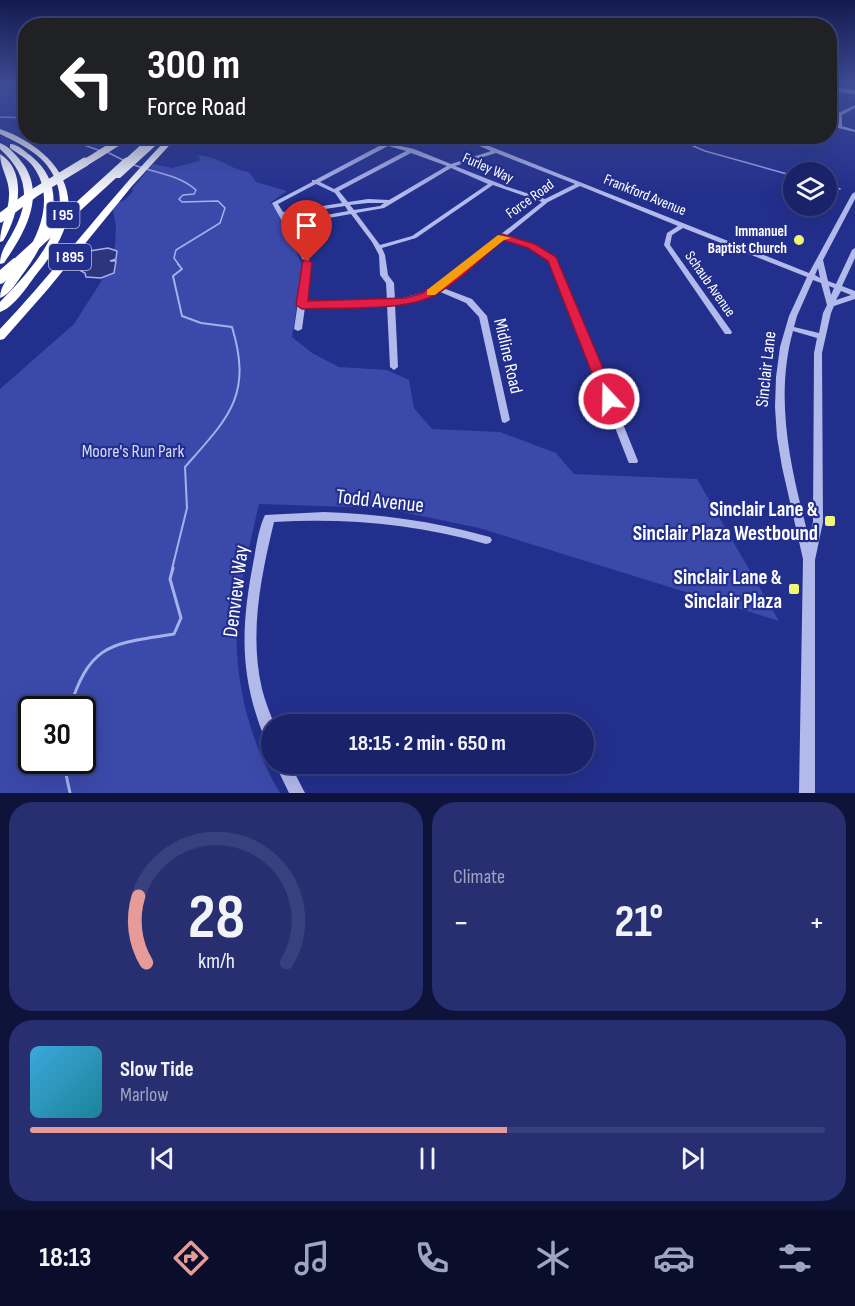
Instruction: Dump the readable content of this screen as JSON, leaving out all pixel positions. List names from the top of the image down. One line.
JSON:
{"streets":{"highway":["I 95","I 895"],"street":["Furley Way","Frankford Avenue","Force Road","Schaub Avenue","Midline Road","Sinclair Lane","Todd Avenue","Denview Way"]},"crossings":[["Furley Way","Force Road"],["Frankford Avenue","Force Road"],["Frankford Avenue","Schaub Avenue"],["Frankford Avenue","Sinclair Lane"],["Force Road","Midline Road"],["Todd Avenue","Denview Way"]],"parks":["Moore's Run Park"],"places":{"other":["Immanuel Baptist Church"],"transit":["Sinclair Lane & Sinclair Plaza Westbound","Sinclair Lane & Sinclair Plaza"]},"page":{"turn":["300 m","Force Road"],"limit":"30","trip":"18:15 · 2 min · 650 m","tile":"Climate","heat":["−","21°","+"],"song":["Slow Tide","Marlow"],"tabs":"18:13","gauge":["28","km/h"]}}
